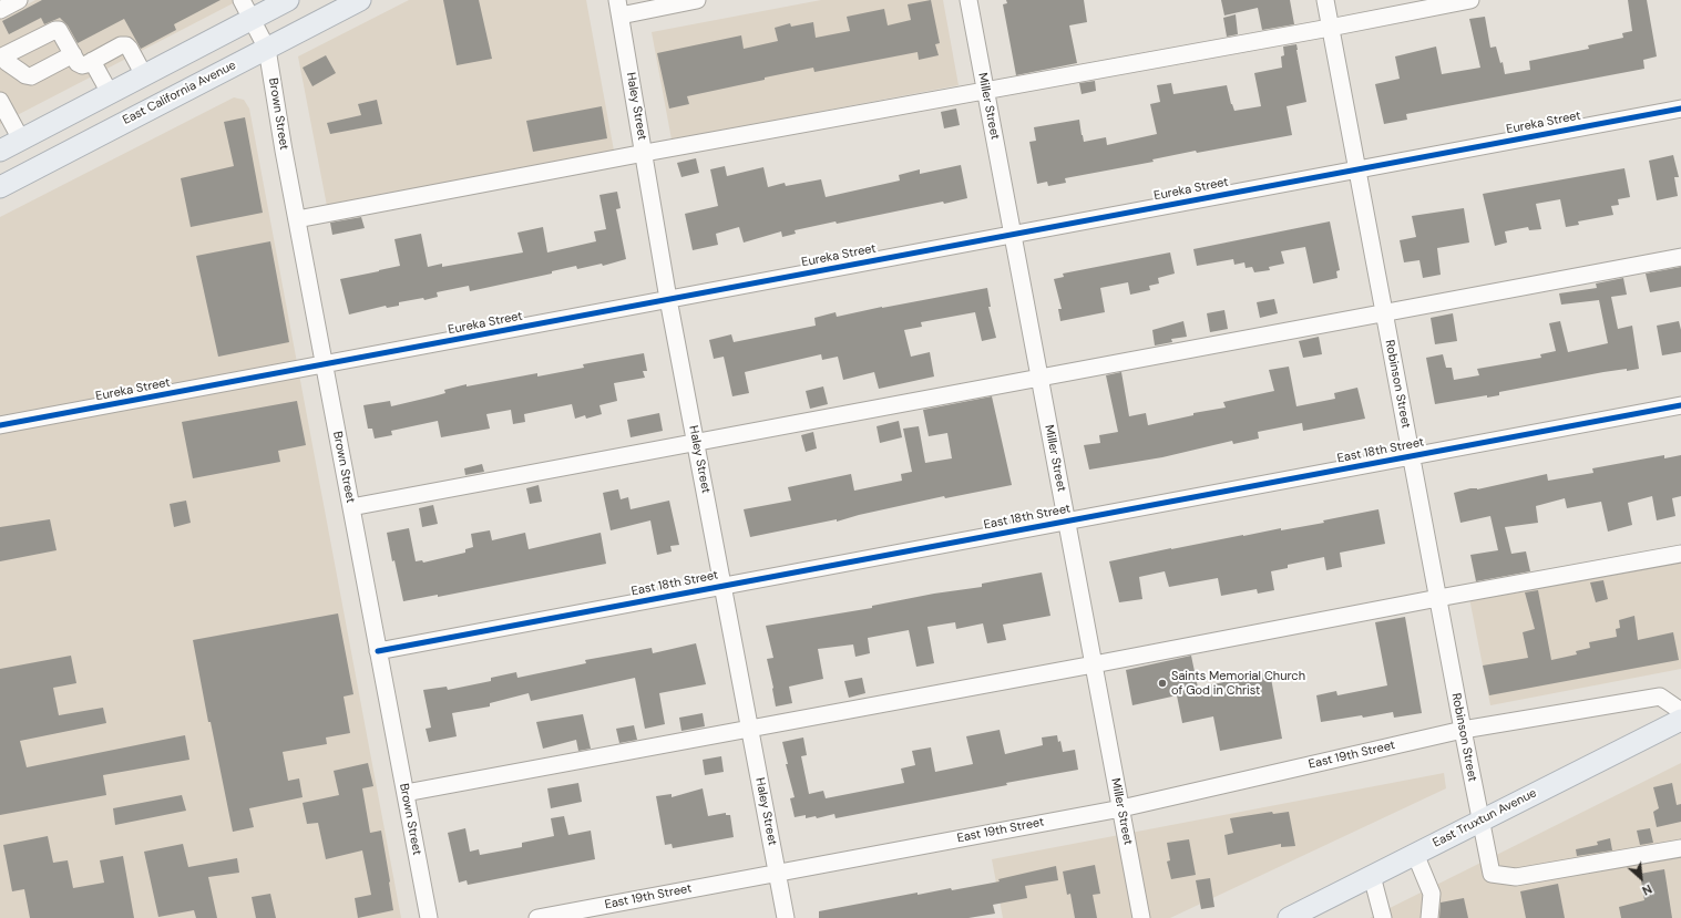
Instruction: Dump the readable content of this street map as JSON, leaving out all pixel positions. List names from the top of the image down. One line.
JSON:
{"streets":{"main road":["East California Avenue","East Truxtun Avenue"],"street":["Haley Street","Miller Street","Brown Street","Eureka Street","Robinson Street","East 18th Street","East 19th Street"]},"crossings":[["East California Avenue","Brown Street"],["Haley Street","Eureka Street"],["Haley Street","East 18th Street"],["Haley Street","East 19th Street"],["Miller Street","Eureka Street"],["Miller Street","East 18th Street"],["Miller Street","East 19th Street"],["Brown Street","Eureka Street"],["Brown Street","East 18th Street"],["Eureka Street","Robinson Street"],["Robinson Street","East 18th Street"],["Robinson Street","East 19th Street"],["Robinson Street","East Truxtun Avenue"]],"places":["Saints Memorial Church of God in Christ"],"north":"bottom right"}
